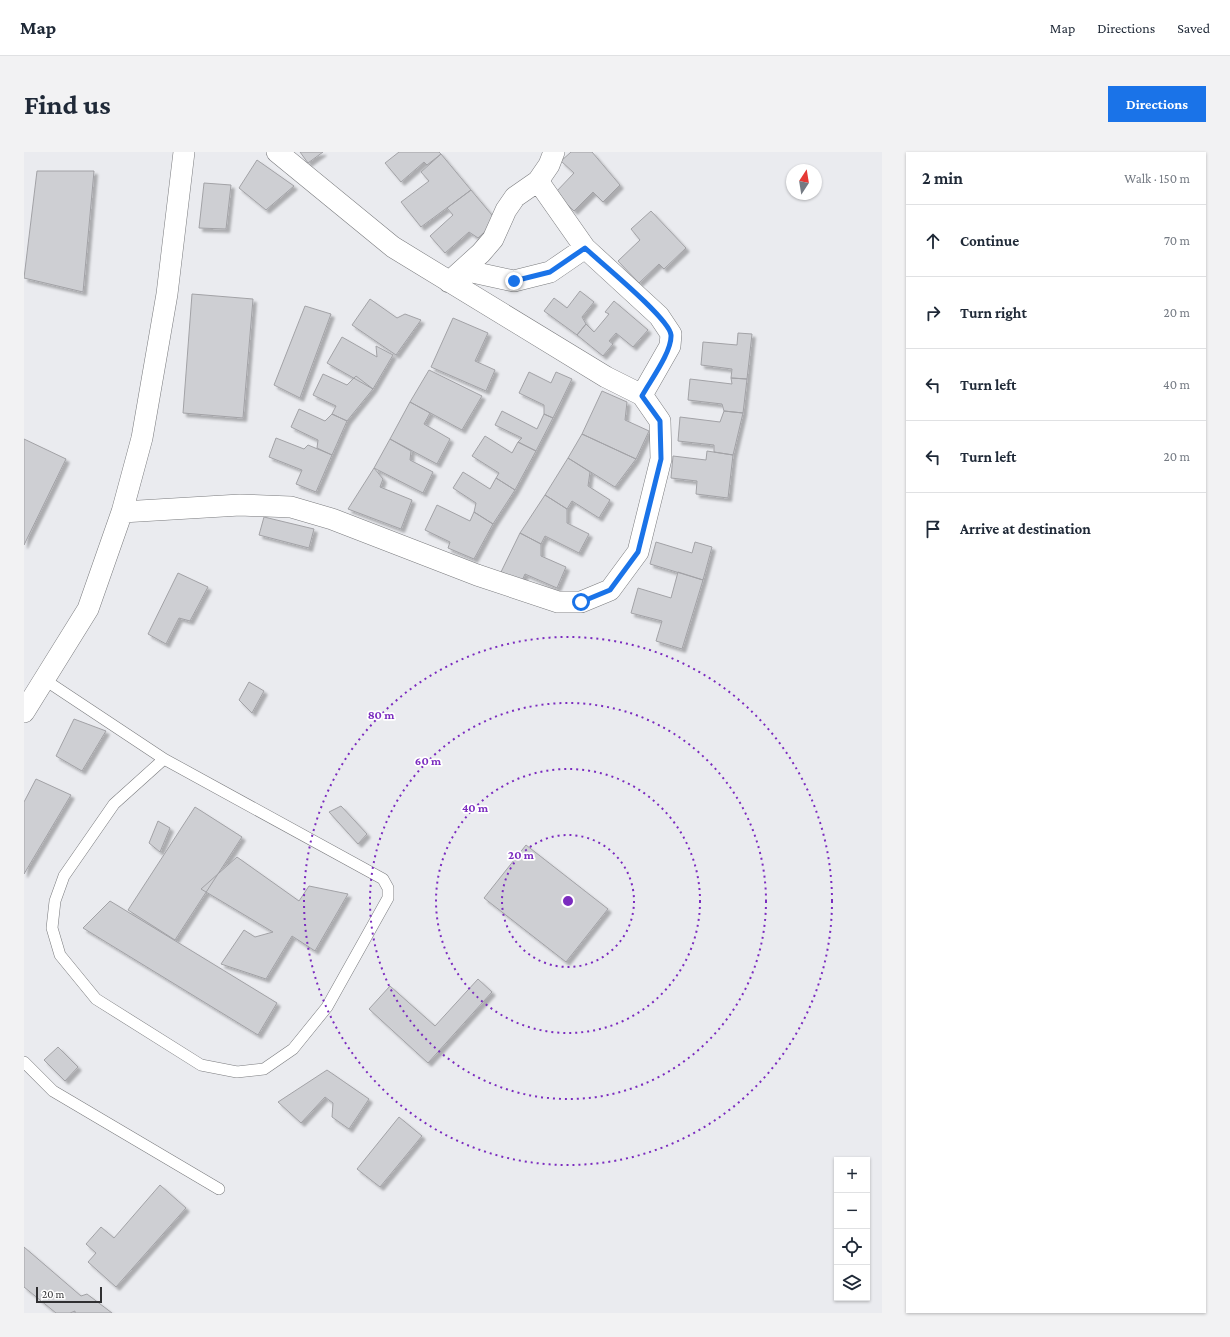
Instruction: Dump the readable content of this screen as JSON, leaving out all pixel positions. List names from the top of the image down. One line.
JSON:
{"scale_bar":"20 m","north":"top","page":{"header":"Map","nav":["Map","Directions","Saved"],"buttons":"Directions","title":"Find us","heading":["2 min","Walk · 150 m"],"list":[["Continue","70 m"],["Turn right","20 m"],["Turn left","40 m"],["Turn left","20 m"],"Arrive at destination"],"map_buttons":["+","−"],"scale":"20 m"},"rings":["80 m","60 m","40 m","20 m"]}
